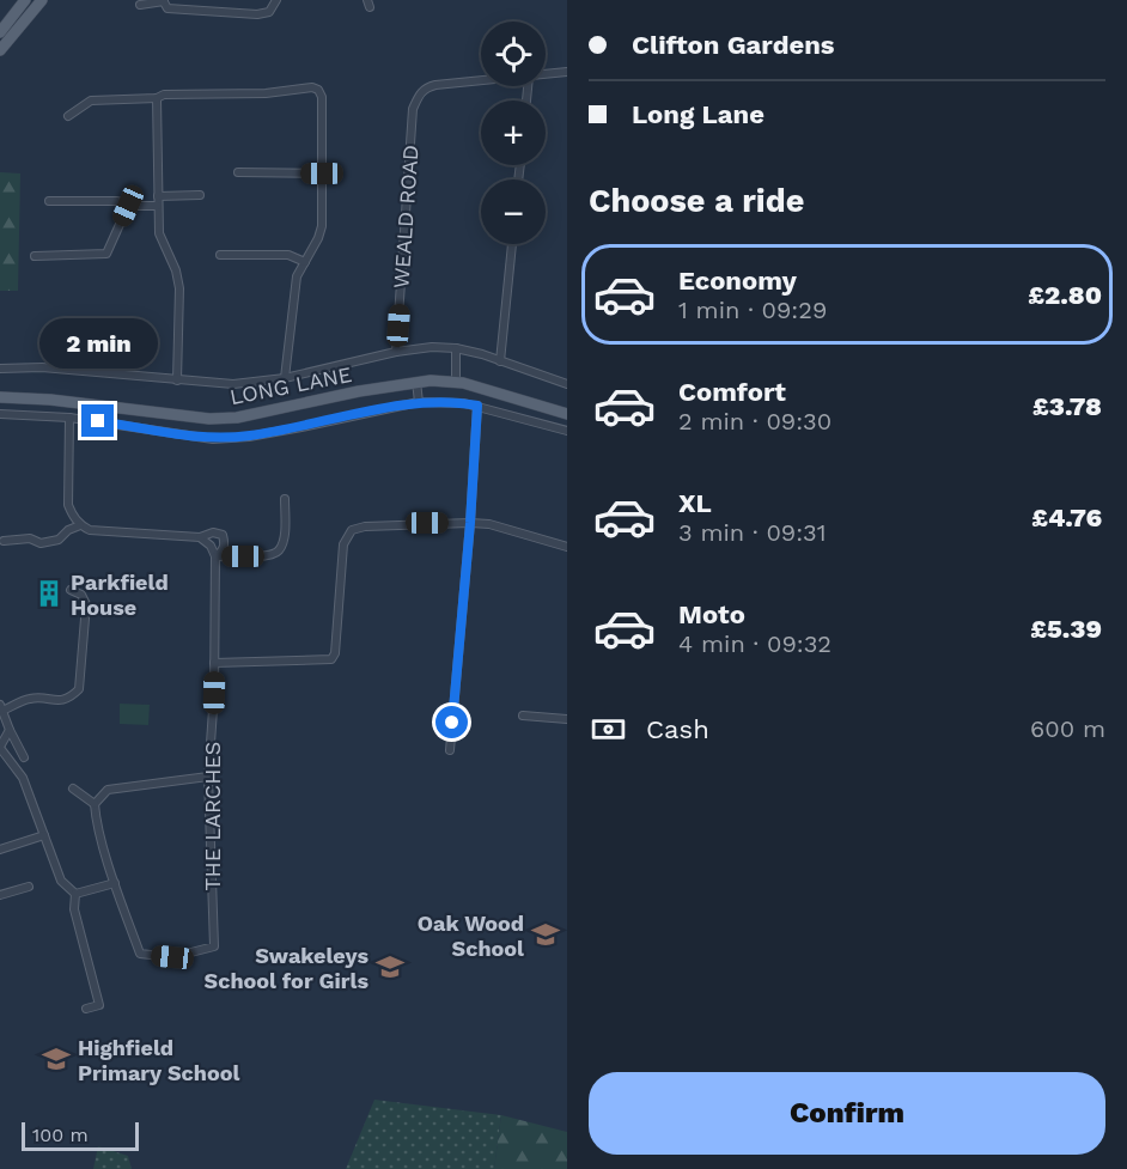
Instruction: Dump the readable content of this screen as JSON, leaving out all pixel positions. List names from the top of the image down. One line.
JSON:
{"streets":{"main road":["LONG LANE"],"street":["WEALD ROAD","THE LARCHES"]},"crossings":[["WEALD ROAD","LONG LANE"]],"places":{"building":["Parkfield House"],"school or university":["Oak Wood School","Swakeleys School for Girls","Highfield Primary School"]},"scale_bar":"100 m","page":{"banner":["Clifton Gardens","Long Lane"],"map_buttons":["+","−"],"heading":"Choose a ride","list":[{"name":"Economy","note":"1 min · 09:29","value":"£2.80"},{"name":"Comfort","note":"2 min · 09:30","value":"£3.78"},{"name":"XL","note":"3 min · 09:31","value":"£4.76"},{"name":"Moto","note":"4 min · 09:32","value":"£5.39"}],"bubble":"2 min","pay":["Cash","600 m"],"buttons":"Confirm","scale":"100 m"}}
